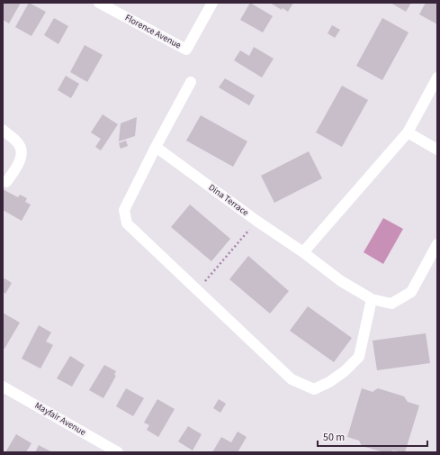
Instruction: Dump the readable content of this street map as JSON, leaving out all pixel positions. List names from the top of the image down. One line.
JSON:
{"streets":{"street":["Florence Avenue","Dina Terrace","Mayfair Avenue"]},"scale_bar":"50 m"}
